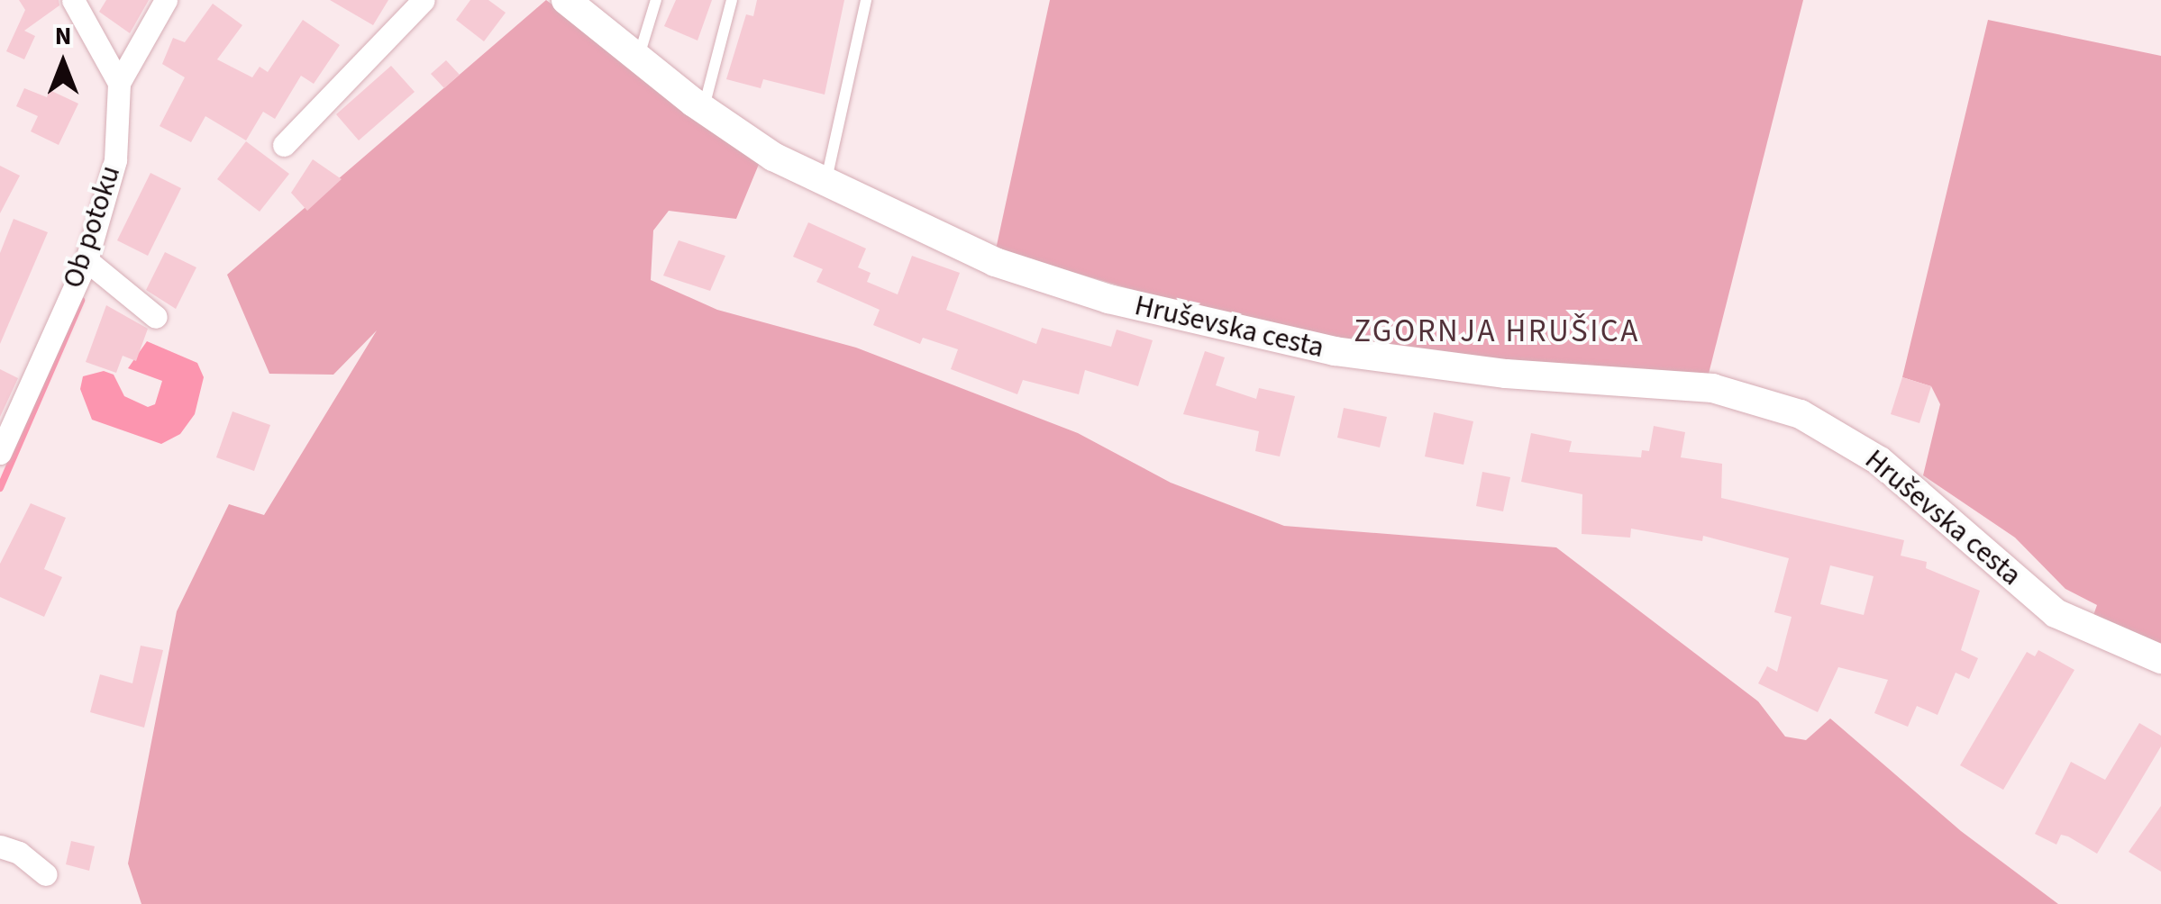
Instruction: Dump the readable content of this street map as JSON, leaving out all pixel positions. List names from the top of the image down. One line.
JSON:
{"streets":{"street":["Ob potoku","Hruševska cesta"]},"districts":["ZGORNJA HRUŠICA"],"north":"top"}
